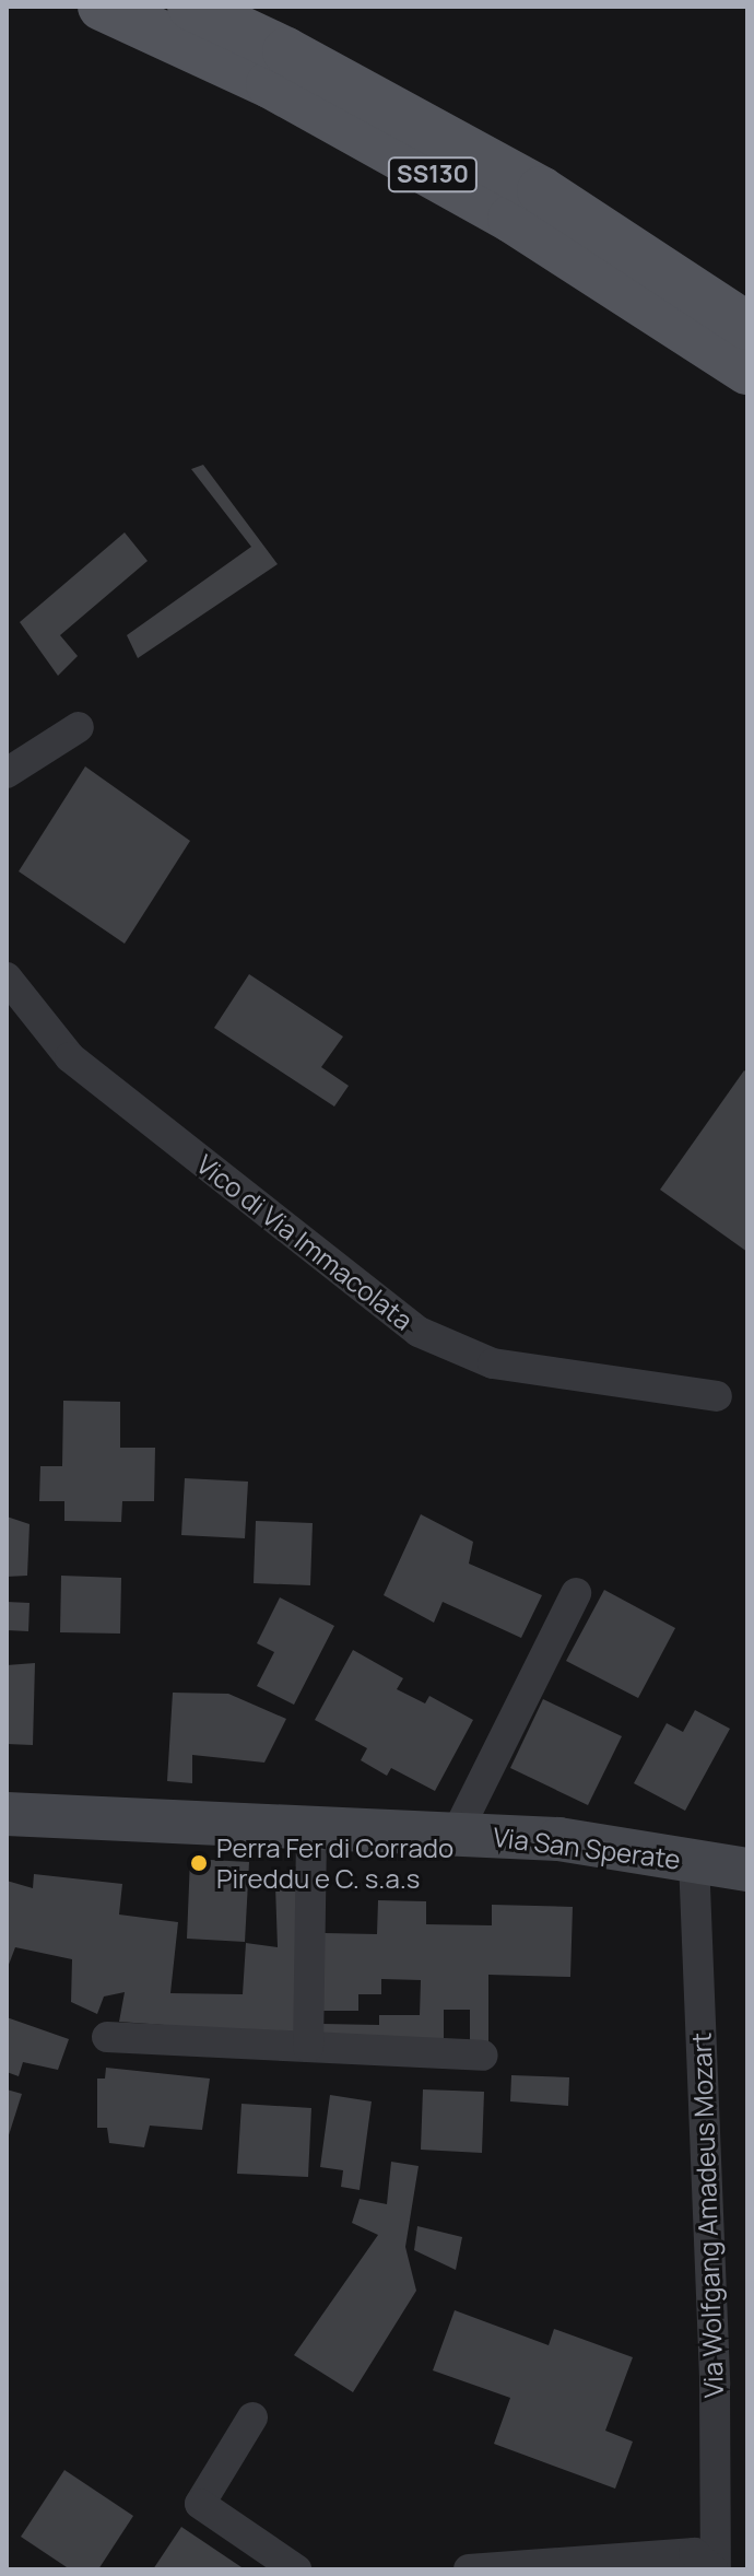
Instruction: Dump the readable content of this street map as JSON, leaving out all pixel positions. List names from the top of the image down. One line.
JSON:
{"streets":{"main road":["SS130"],"street":["Vico di Via Immacolata","Via San Sperate","Via Wolfgang Amadeus Mozart"]},"crossings":[["Via San Sperate","Via Wolfgang Amadeus Mozart"]],"places":["Perra Fer di Corrado Pireddu e C. s.a.s"]}
